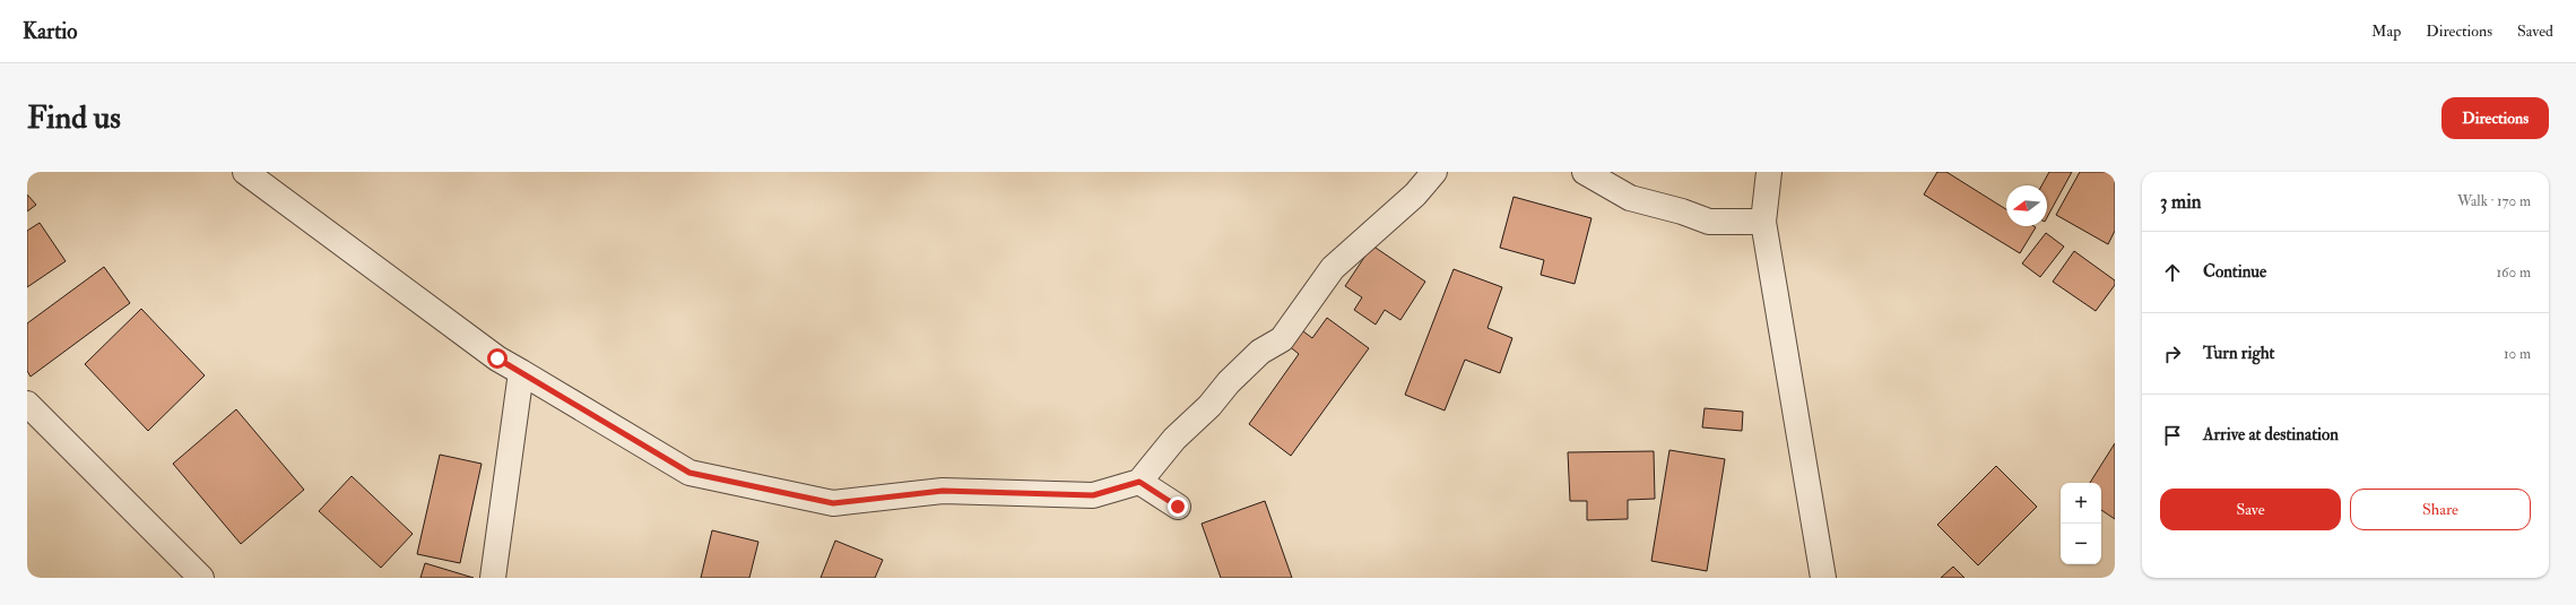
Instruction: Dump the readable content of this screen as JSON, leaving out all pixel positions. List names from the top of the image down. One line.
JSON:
{"north":"left","page":{"header":"Kartio","nav":["Map","Directions","Saved"],"buttons":["Directions",["Save","Share"]],"title":"Find us","heading":["3 min","Walk · 170 m"],"list":[["Continue","160 m"],["Turn right","10 m"],"Arrive at destination"],"map_buttons":["+","−"]}}
